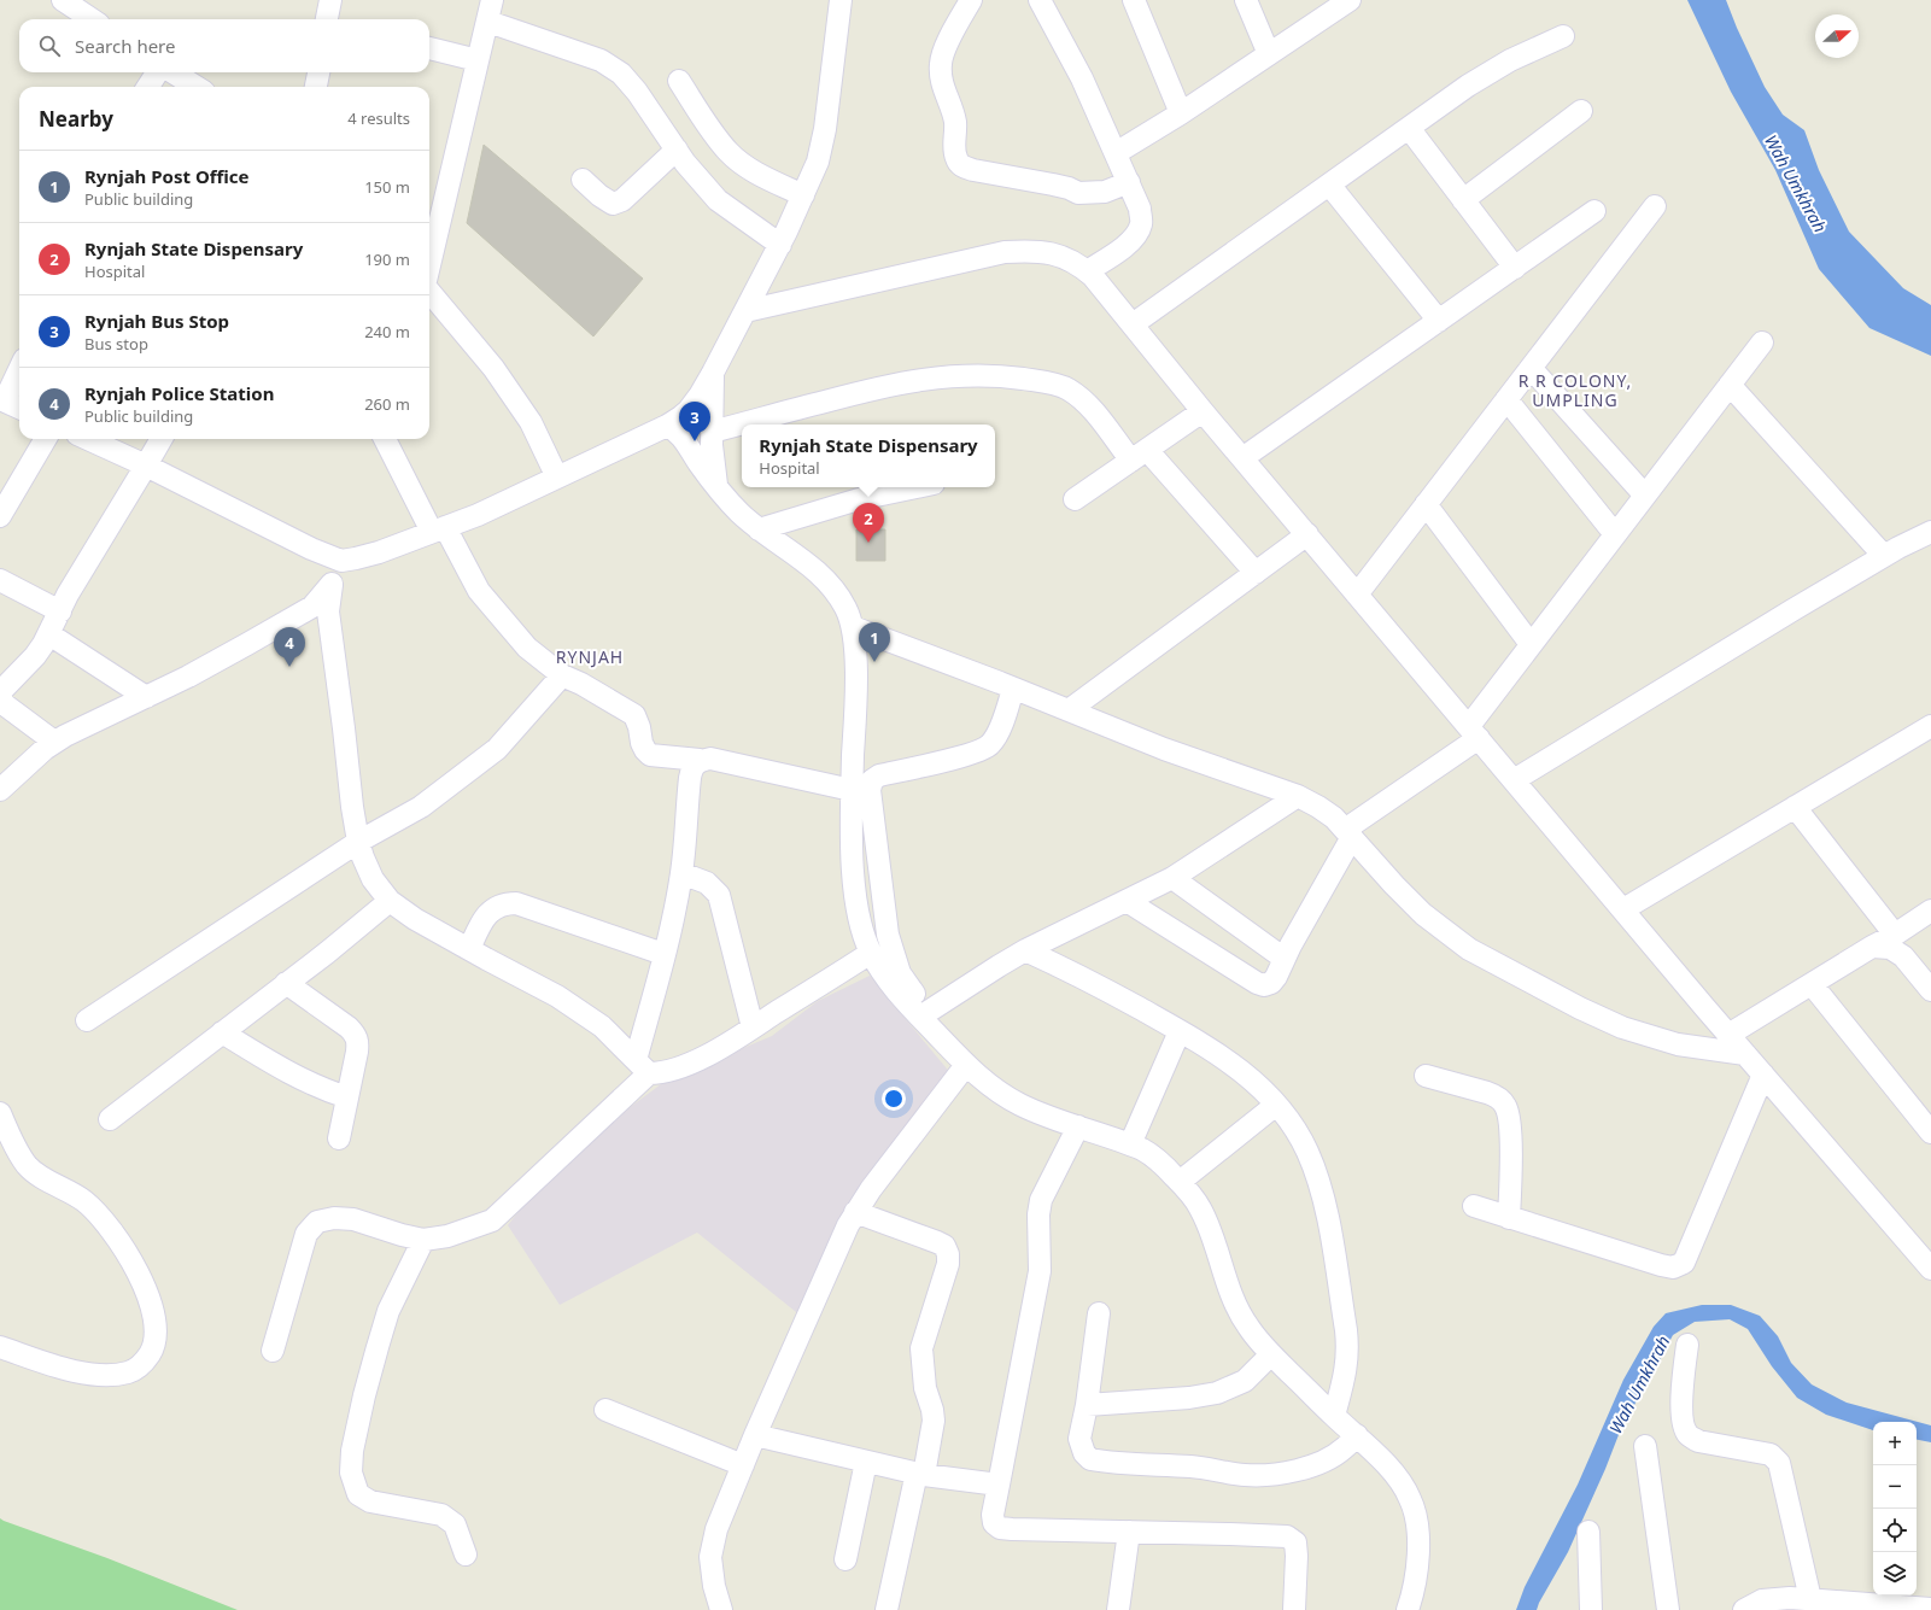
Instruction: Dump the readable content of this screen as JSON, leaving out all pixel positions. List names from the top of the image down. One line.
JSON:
{"districts":["R R COLONY, UMPLING","RYNJAH"],"water":["Wah Umkhrah"],"north":"right","page":{"search":"Search here","heading":["Nearby","4 results"],"list":[{"mark":"1","name":"Rynjah Post Office","note":"Public building","value":"150 m"},{"mark":"2","name":"Rynjah State Dispensary","note":"Hospital","value":"190 m"},{"mark":"3","name":"Rynjah Bus Stop","note":"Bus stop","value":"240 m"},{"mark":"4","name":"Rynjah Police Station","note":"Public building","value":"260 m"}],"pins":["3","2","1","4"],"popup":["Rynjah State Dispensary","Hospital"],"map_buttons":["+","−"]}}
